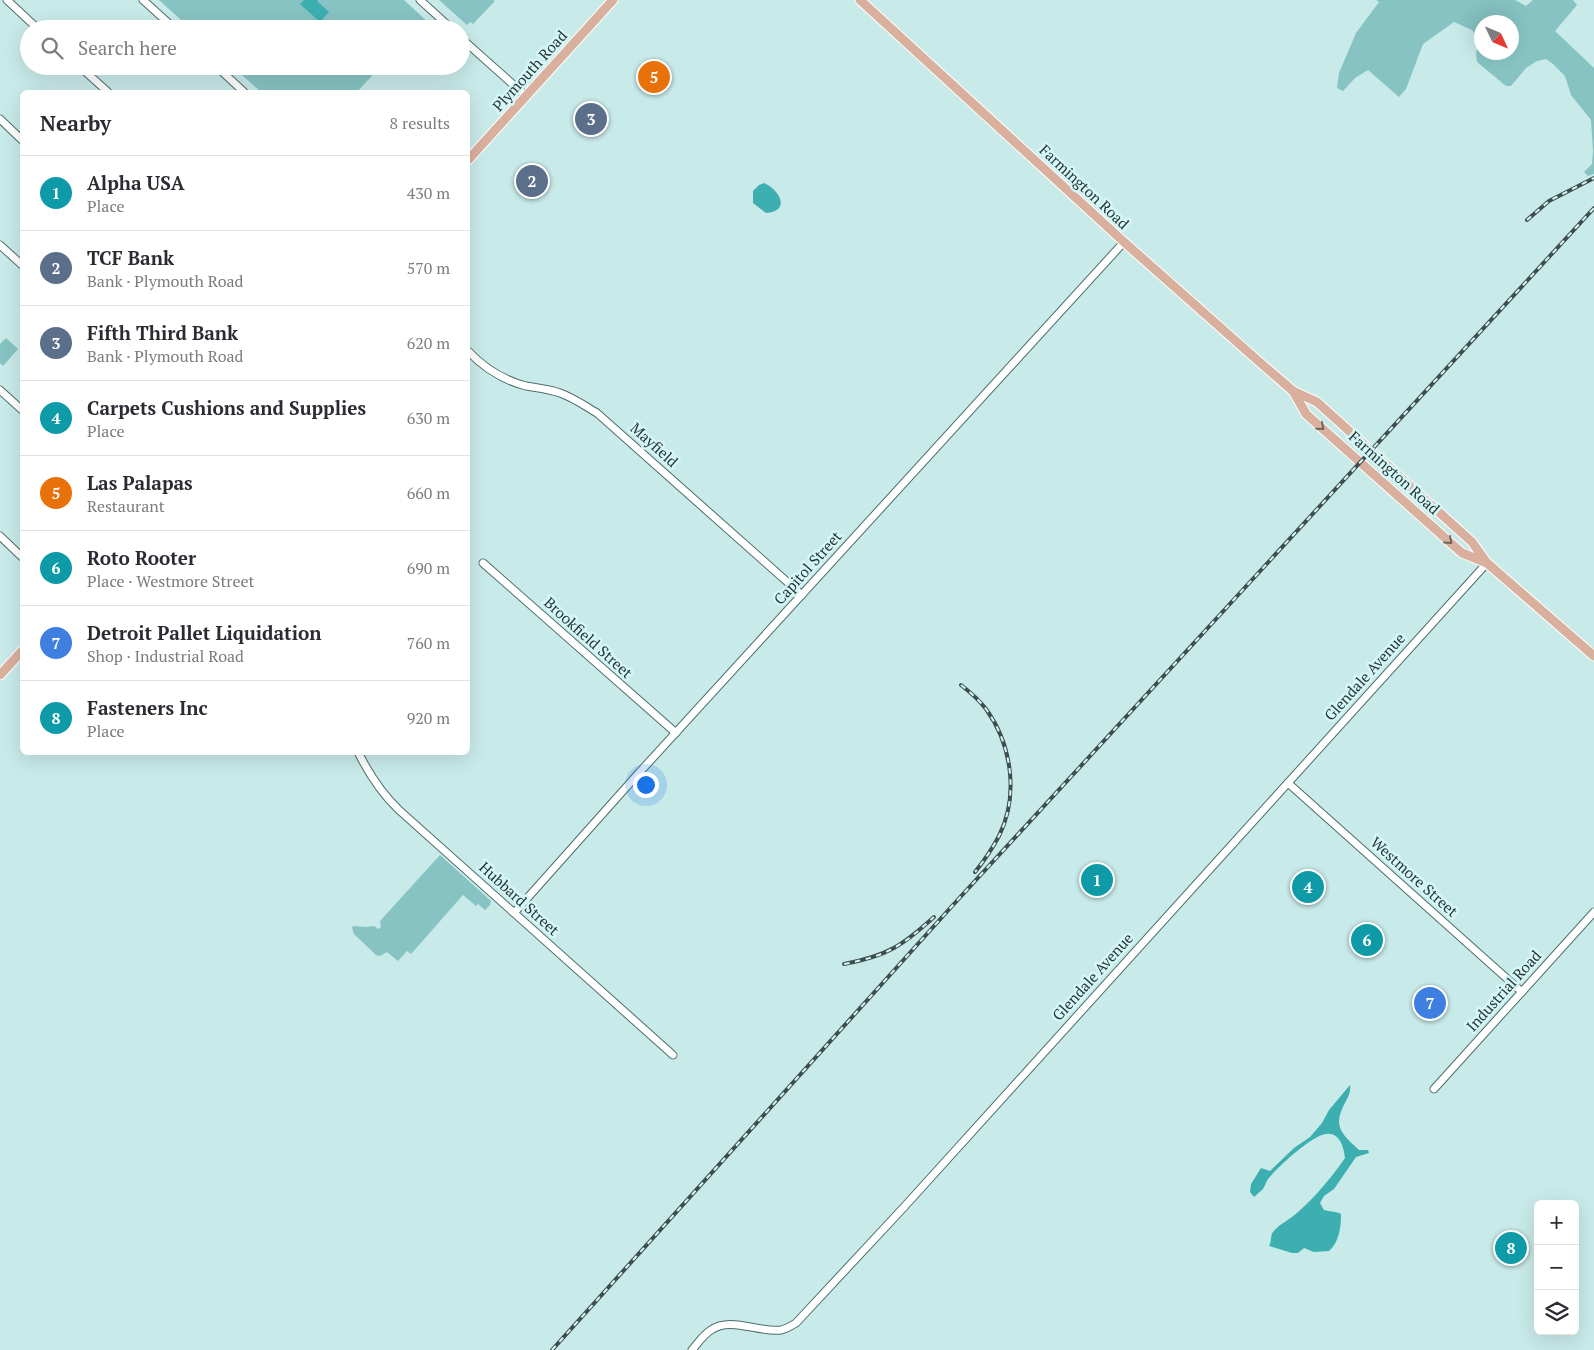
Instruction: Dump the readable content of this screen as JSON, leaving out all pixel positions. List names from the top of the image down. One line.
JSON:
{"streets":{"main road":["Plymouth Road","Farmington Road"],"street":["Mayfield","Capitol Street","Brookfield Street","Glendale Avenue","Westmore Street","Hubbard Street","Industrial Road"]},"crossings":[["Farmington Road","Capitol Street"],["Farmington Road","Glendale Avenue"],["Mayfield","Capitol Street"],["Capitol Street","Brookfield Street"],["Capitol Street","Hubbard Street"],["Glendale Avenue","Westmore Street"],["Westmore Street","Industrial Road"]],"north":"bottom right","page":{"search":"Search here","pins":["5","3","2","1","4","6","7","8"],"heading":["Nearby","8 results"],"list":[{"mark":"1","name":"Alpha USA","note":"Place","value":"430 m"},{"mark":"2","name":"TCF Bank","note":"Bank · Plymouth Road","value":"570 m"},{"mark":"3","name":"Fifth Third Bank","note":"Bank · Plymouth Road","value":"620 m"},{"mark":"4","name":"Carpets Cushions and Supplies","note":"Place","value":"630 m"},{"mark":"5","name":"Las Palapas","note":"Restaurant","value":"660 m"},{"mark":"6","name":"Roto Rooter","note":"Place · Westmore Street","value":"690 m"},{"mark":"7","name":"Detroit Pallet Liquidation","note":"Shop · Industrial Road","value":"760 m"},{"mark":"8","name":"Fasteners Inc","note":"Place","value":"920 m"}],"map_buttons":["+","−"]}}
